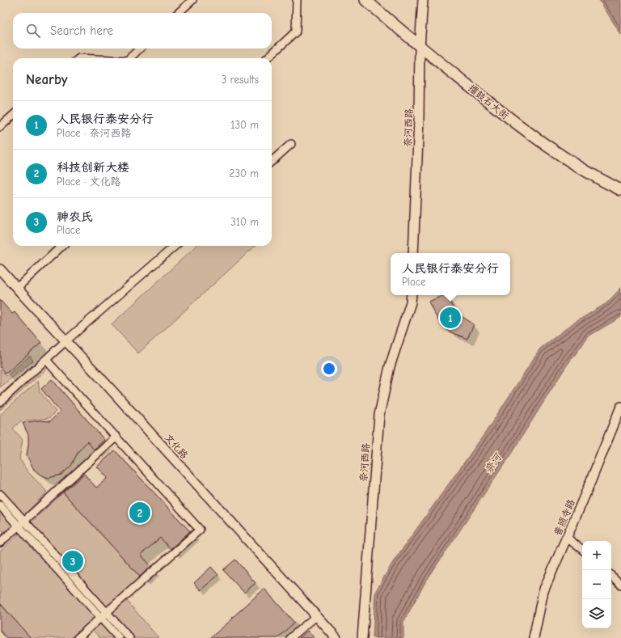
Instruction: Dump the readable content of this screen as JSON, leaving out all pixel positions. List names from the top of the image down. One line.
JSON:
{"streets":{"main road":["擂鼓石大街"],"street":["奈河西路","文化路","普照寺路"]},"crossings":[["擂鼓石大街","奈河西路"]],"water":["奈河"],"page":{"search":"Search here","heading":["Nearby","3 results"],"list":[{"mark":"1","name":"人民银行泰安分行","note":"Place · 奈河西路","value":"130 m"},{"mark":"2","name":"科技创新大楼","note":"Place · 文化路","value":"230 m"},{"mark":"3","name":"神农氏","note":"Place","value":"310 m"}],"popup":["人民银行泰安分行","Place"],"pins":["1","2","3"],"map_buttons":["+","−"]}}
